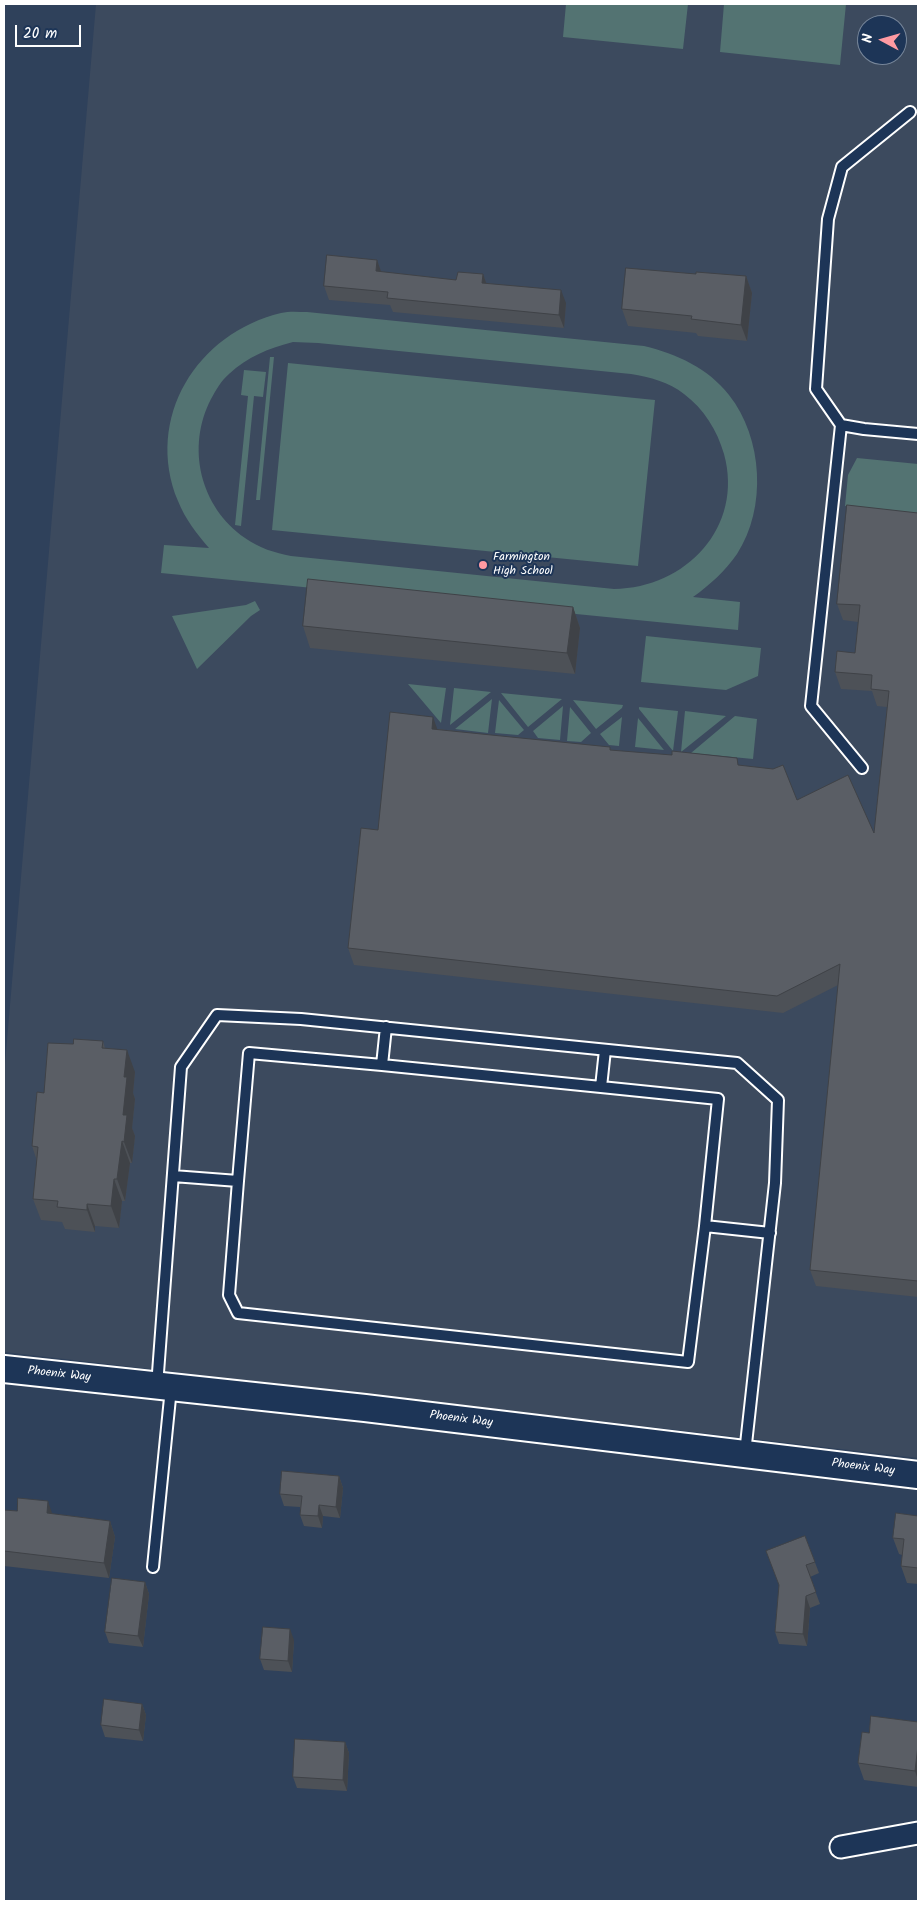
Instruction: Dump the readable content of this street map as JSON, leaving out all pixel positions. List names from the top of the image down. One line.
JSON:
{"streets":{"street":["Phoenix Way"]},"places":["Farmington High School"],"scale_bar":"20 m","north":"left"}
